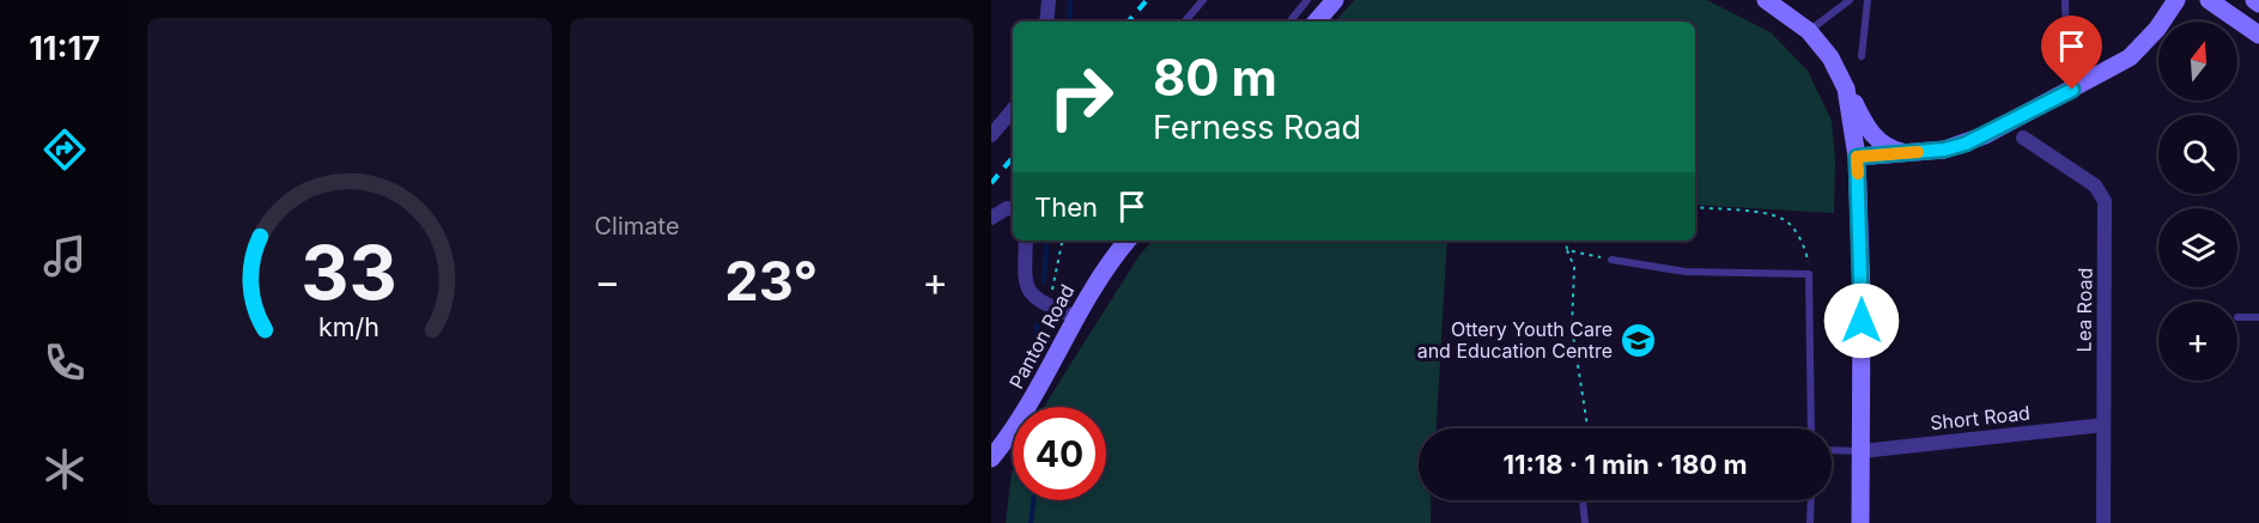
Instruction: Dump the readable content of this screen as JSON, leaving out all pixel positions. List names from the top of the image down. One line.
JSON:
{"streets":{"street":["Lea Road","Panton Road","Short Road"]},"crossings":[["Lea Road","Short Road"]],"places":{"school or university":["Ottery Youth Care and Education Centre"]},"north":"top","page":{"tabs":"11:17","tile":"Climate","map_buttons":"+","turn":["80 m","Ferness Road"],"then":"Then","heat":["−","23°","+"],"limit":"40","trip":"11:18 · 1 min · 180 m","gauge":["33","km/h"]}}
